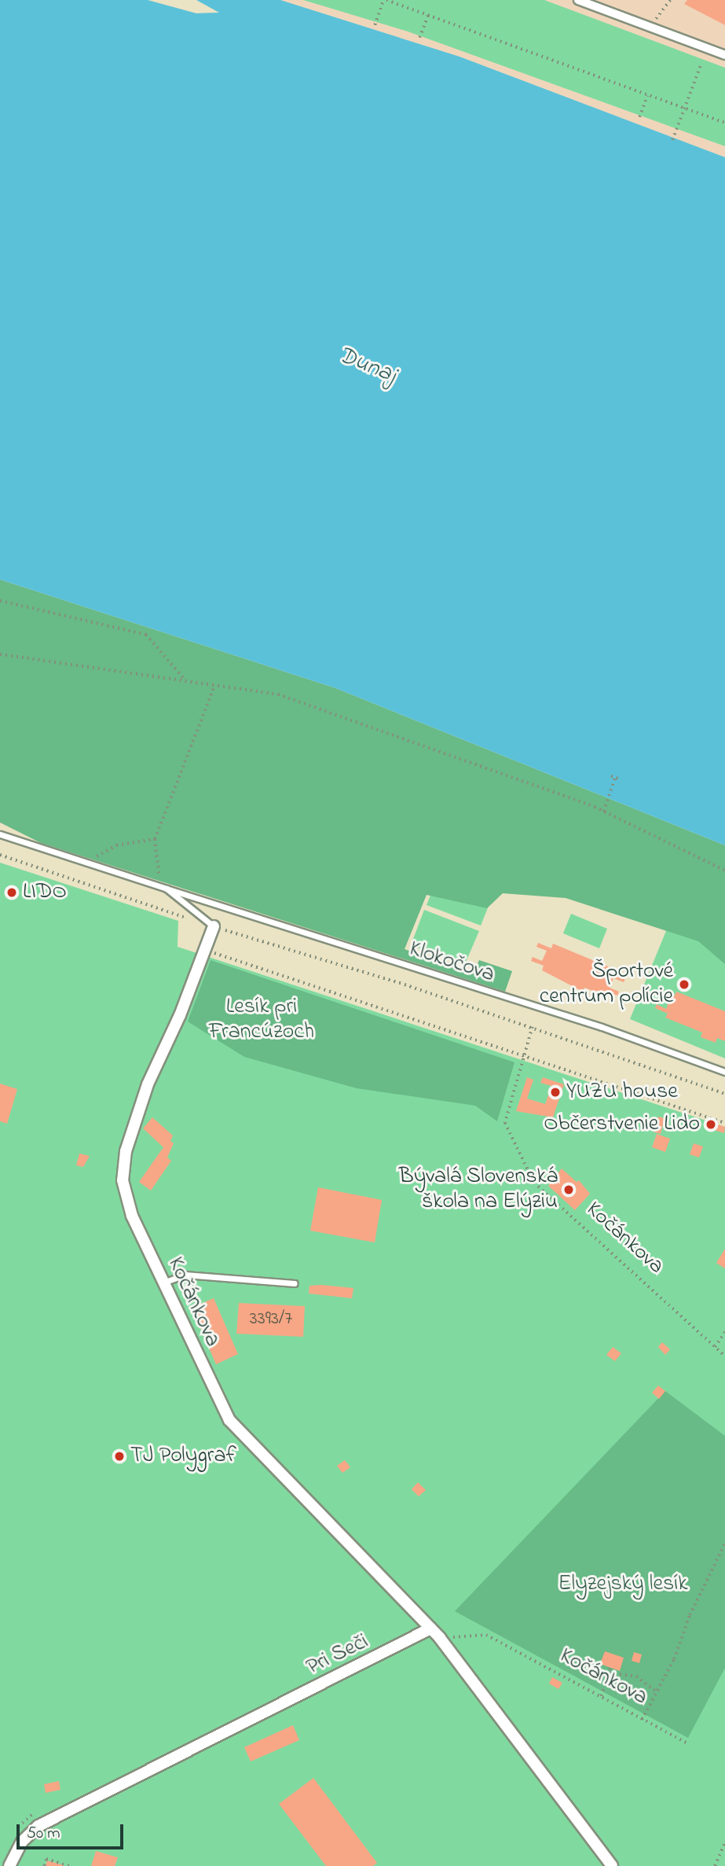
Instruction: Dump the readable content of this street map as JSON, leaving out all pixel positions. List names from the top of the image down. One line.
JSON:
{"streets":{"street":["Kočánkova","Pri Seči"],"lane":["Klokočova"]},"crossings":[["Klokočova","Kočánkova"],["Kočánkova","Pri Seči"]],"water":["Dunaj"],"parks":["Lesík pri Francúzoch","Elyzejský lesík"],"places":["LIDO","Športové centrum polície","YUZU house","Občerstvenie Lido","Bývalá Slovenská škola na Elýziu","TJ Polygraf"],"house_numbers":["3393/7"],"scale_bar":"50 m"}
